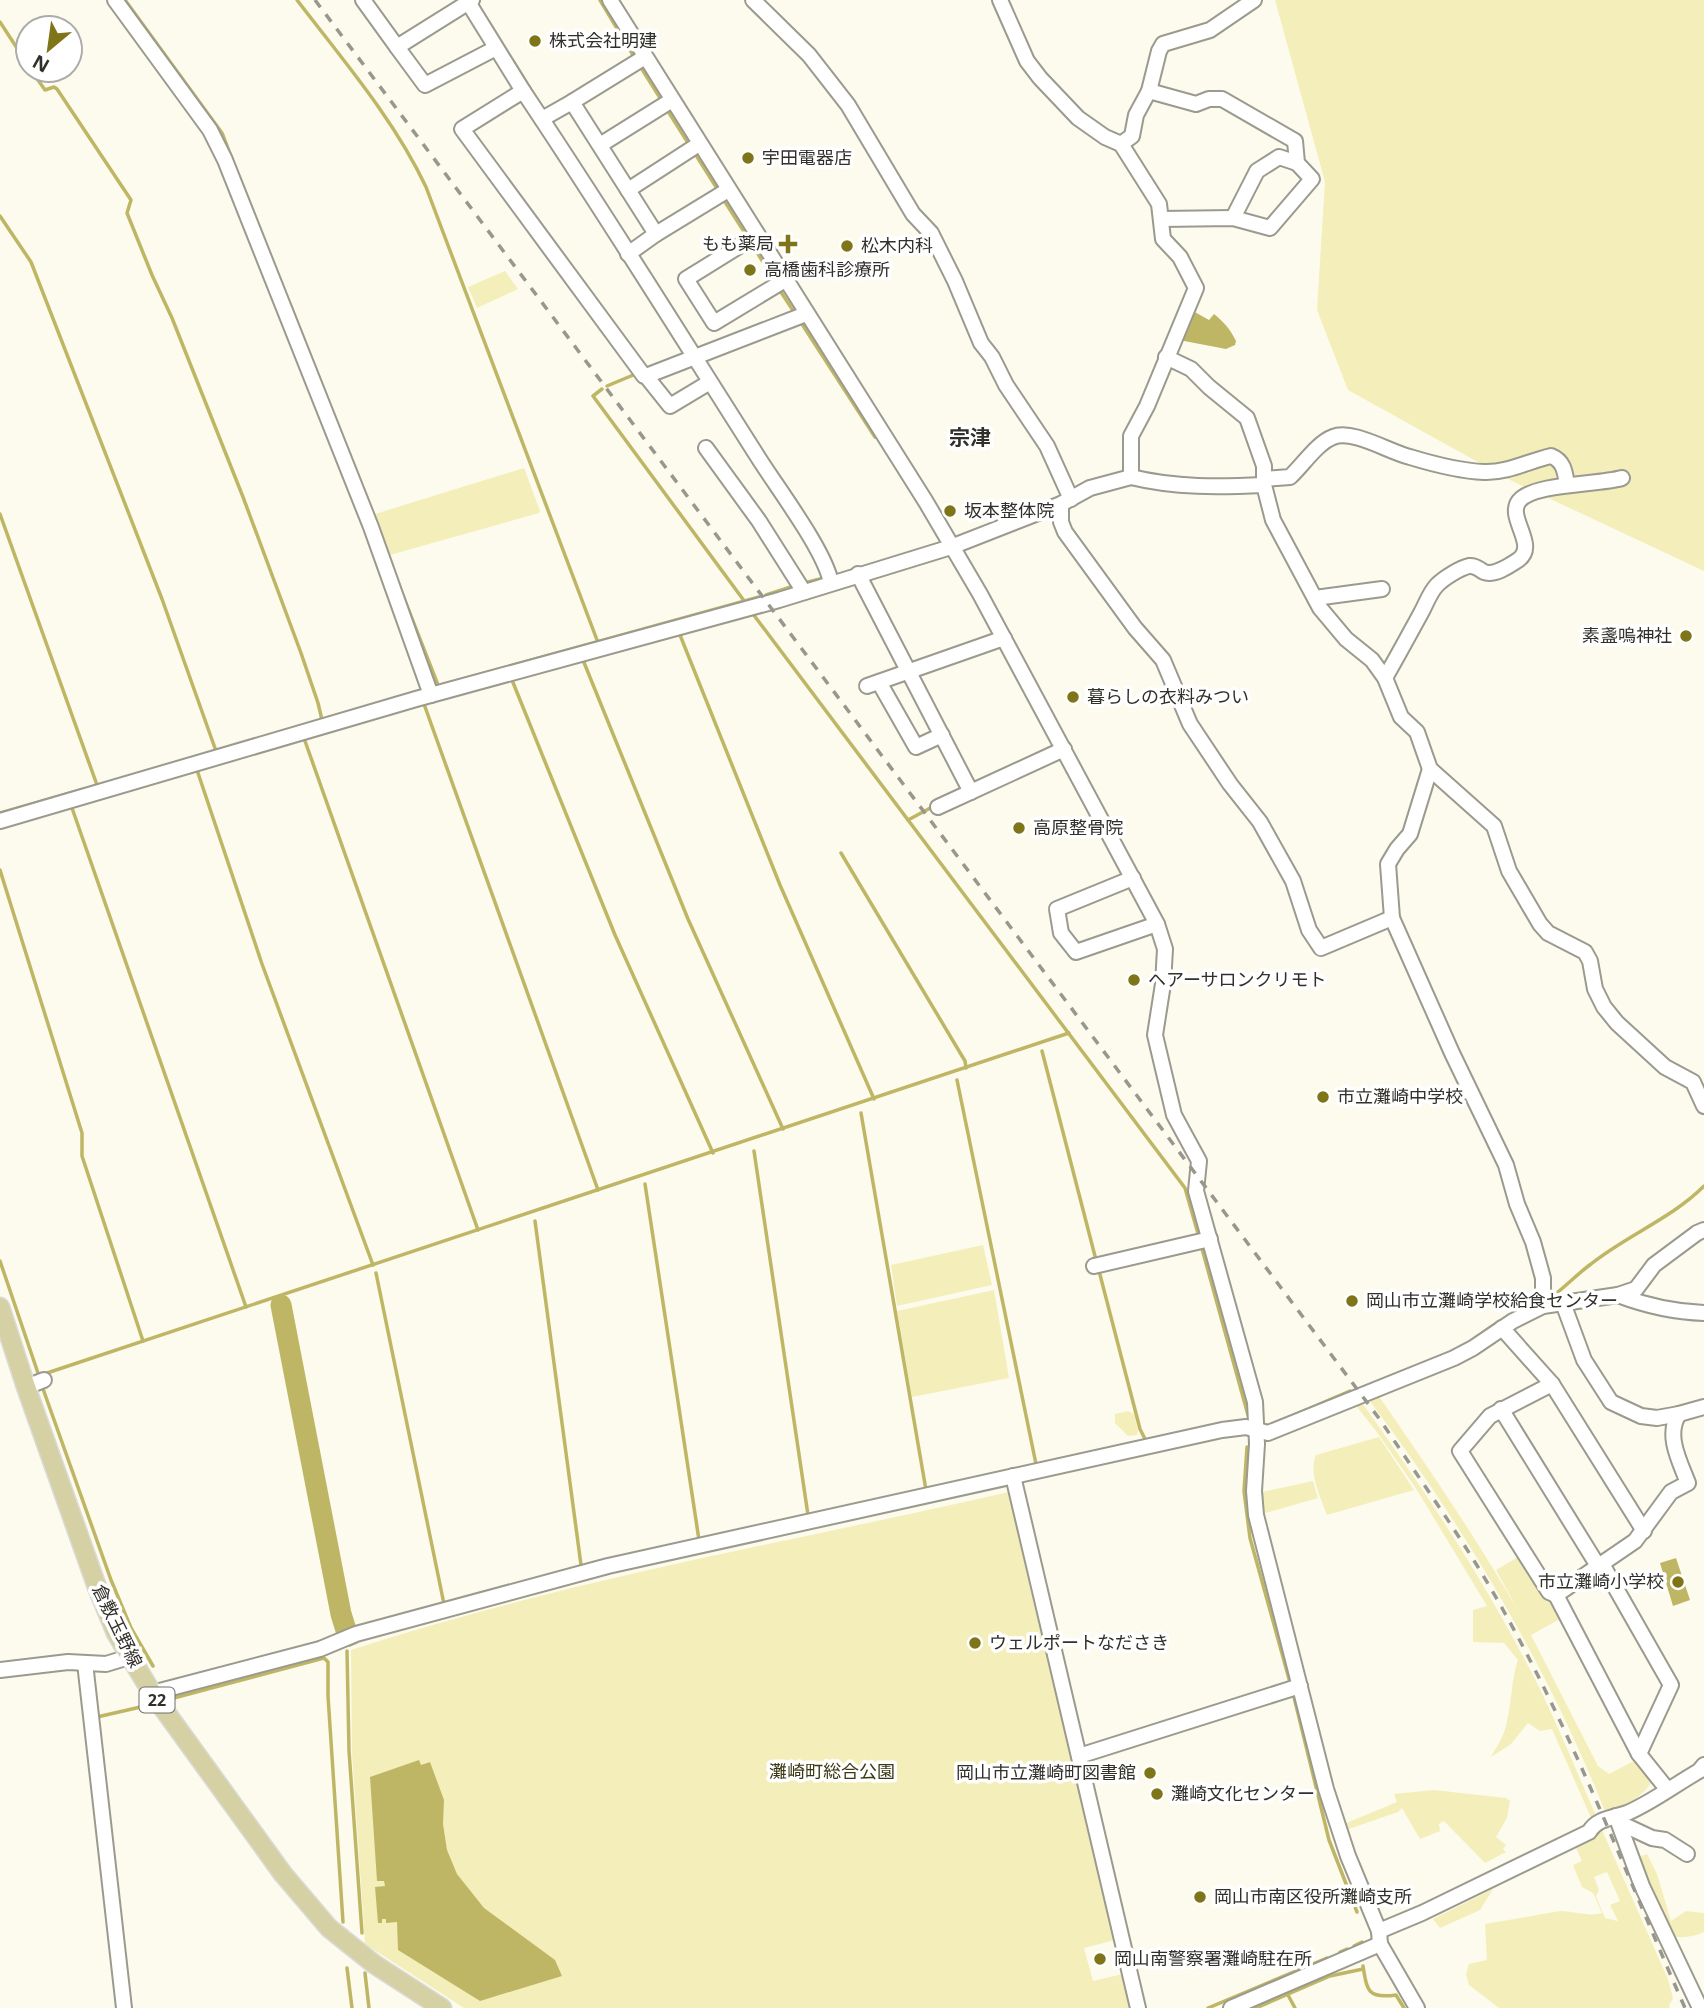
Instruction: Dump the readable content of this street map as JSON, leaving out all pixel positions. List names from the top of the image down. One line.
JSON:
{"streets":{"main road":["倉敷玉野線","22"]},"districts":["宗津"],"parks":["灘崎町総合公園"],"places":{"other":["株式会社明建","宇田電器店","松木内科","高橋歯科診療所","坂本整体院","素盞嗚神社","暮らしの衣料みつい","高原整骨院","ヘアーサロンクリモト","市立灘崎中学校","岡山市立灘崎学校給食センター","市立灘崎小学校","ウェルポートなださき","岡山市立灘崎町図書館","灘崎文化センター","岡山市南区役所灘崎支所","岡山南警察署灘崎駐在所"],"health":["もも薬局"]},"north":"bottom left"}
